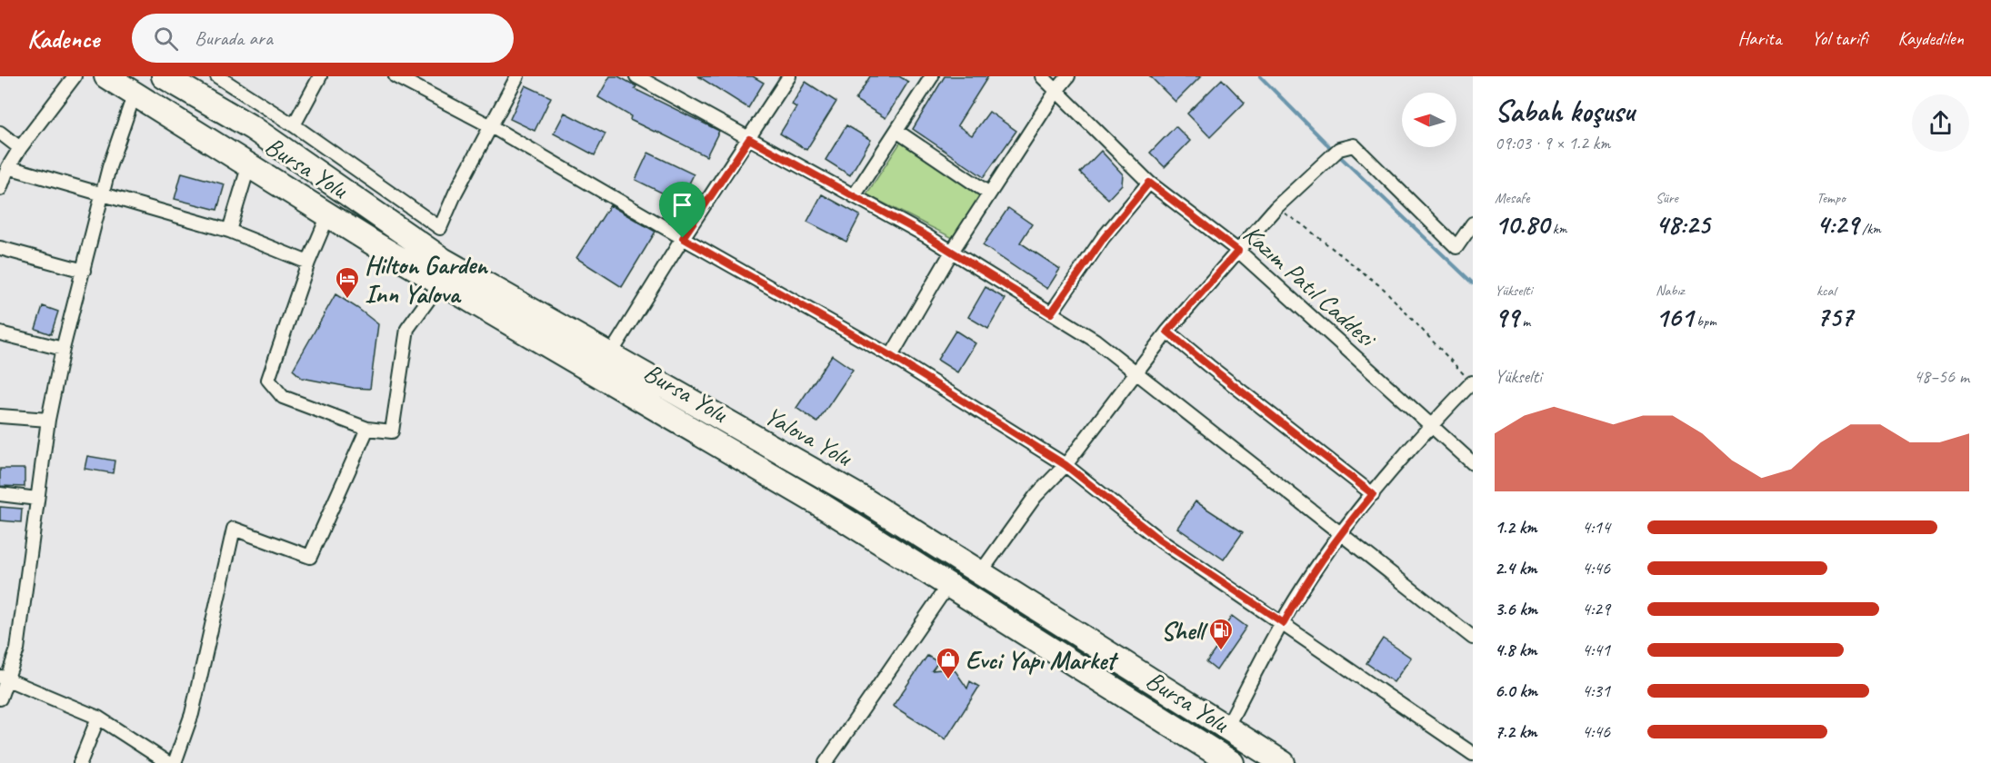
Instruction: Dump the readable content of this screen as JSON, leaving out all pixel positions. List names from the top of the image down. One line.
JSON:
{"streets":{"highway":["Bursa Yolu","Yalova Yolu"],"street":["Kazım Patıl Caddesi"]},"places":{"hotel":["Hilton Garden Inn Yalova"],"fuel station":["Shell"],"shop":["Evci Yapı Market"]},"north":"left","page":{"header":"Kadence","search":"Burada ara","nav":["Harita","Yol tarifi","Kaydedilen"],"heading":["Sabah koşusu","09:03 · 9 × 1.2 km"],"stats":[["Mesafe","10.80 km"],["Süre","48:25"],["Tempo","4:29 /km"],["Yükselti","99 m"],["Nabız","161 bpm"],["kcal","757"]],"chart":["Yükselti","48–56 m"],"list":[{"name":"1.2 km","note":"4:14"},{"name":"2.4 km","note":"4:46"},{"name":"3.6 km","note":"4:29"},{"name":"4.8 km","note":"4:41"},{"name":"6.0 km","note":"4:31"},{"name":"7.2 km","note":"4:46"}]}}
